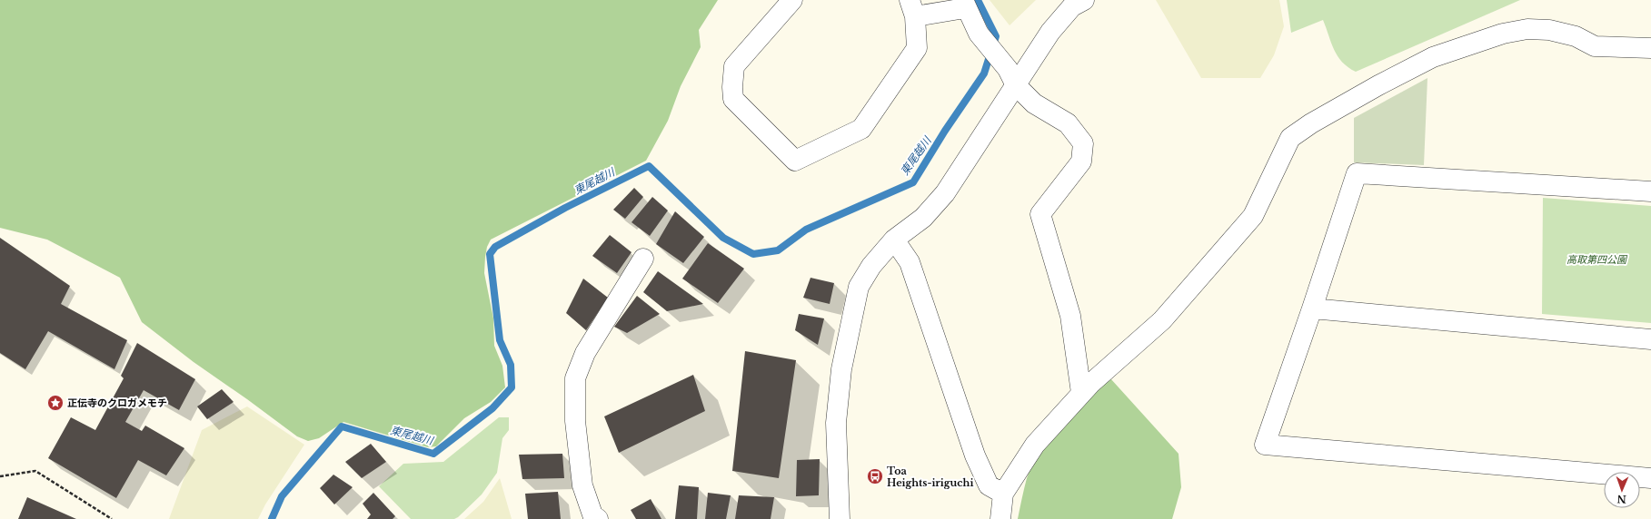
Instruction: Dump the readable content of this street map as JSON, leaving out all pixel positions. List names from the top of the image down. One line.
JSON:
{"water":["東尾越川"],"parks":["高取第四公園"],"places":{"place":["正伝寺のクロガメモチ"],"bus stop":["Toa Heights-iriguchi"]},"north":"bottom"}
